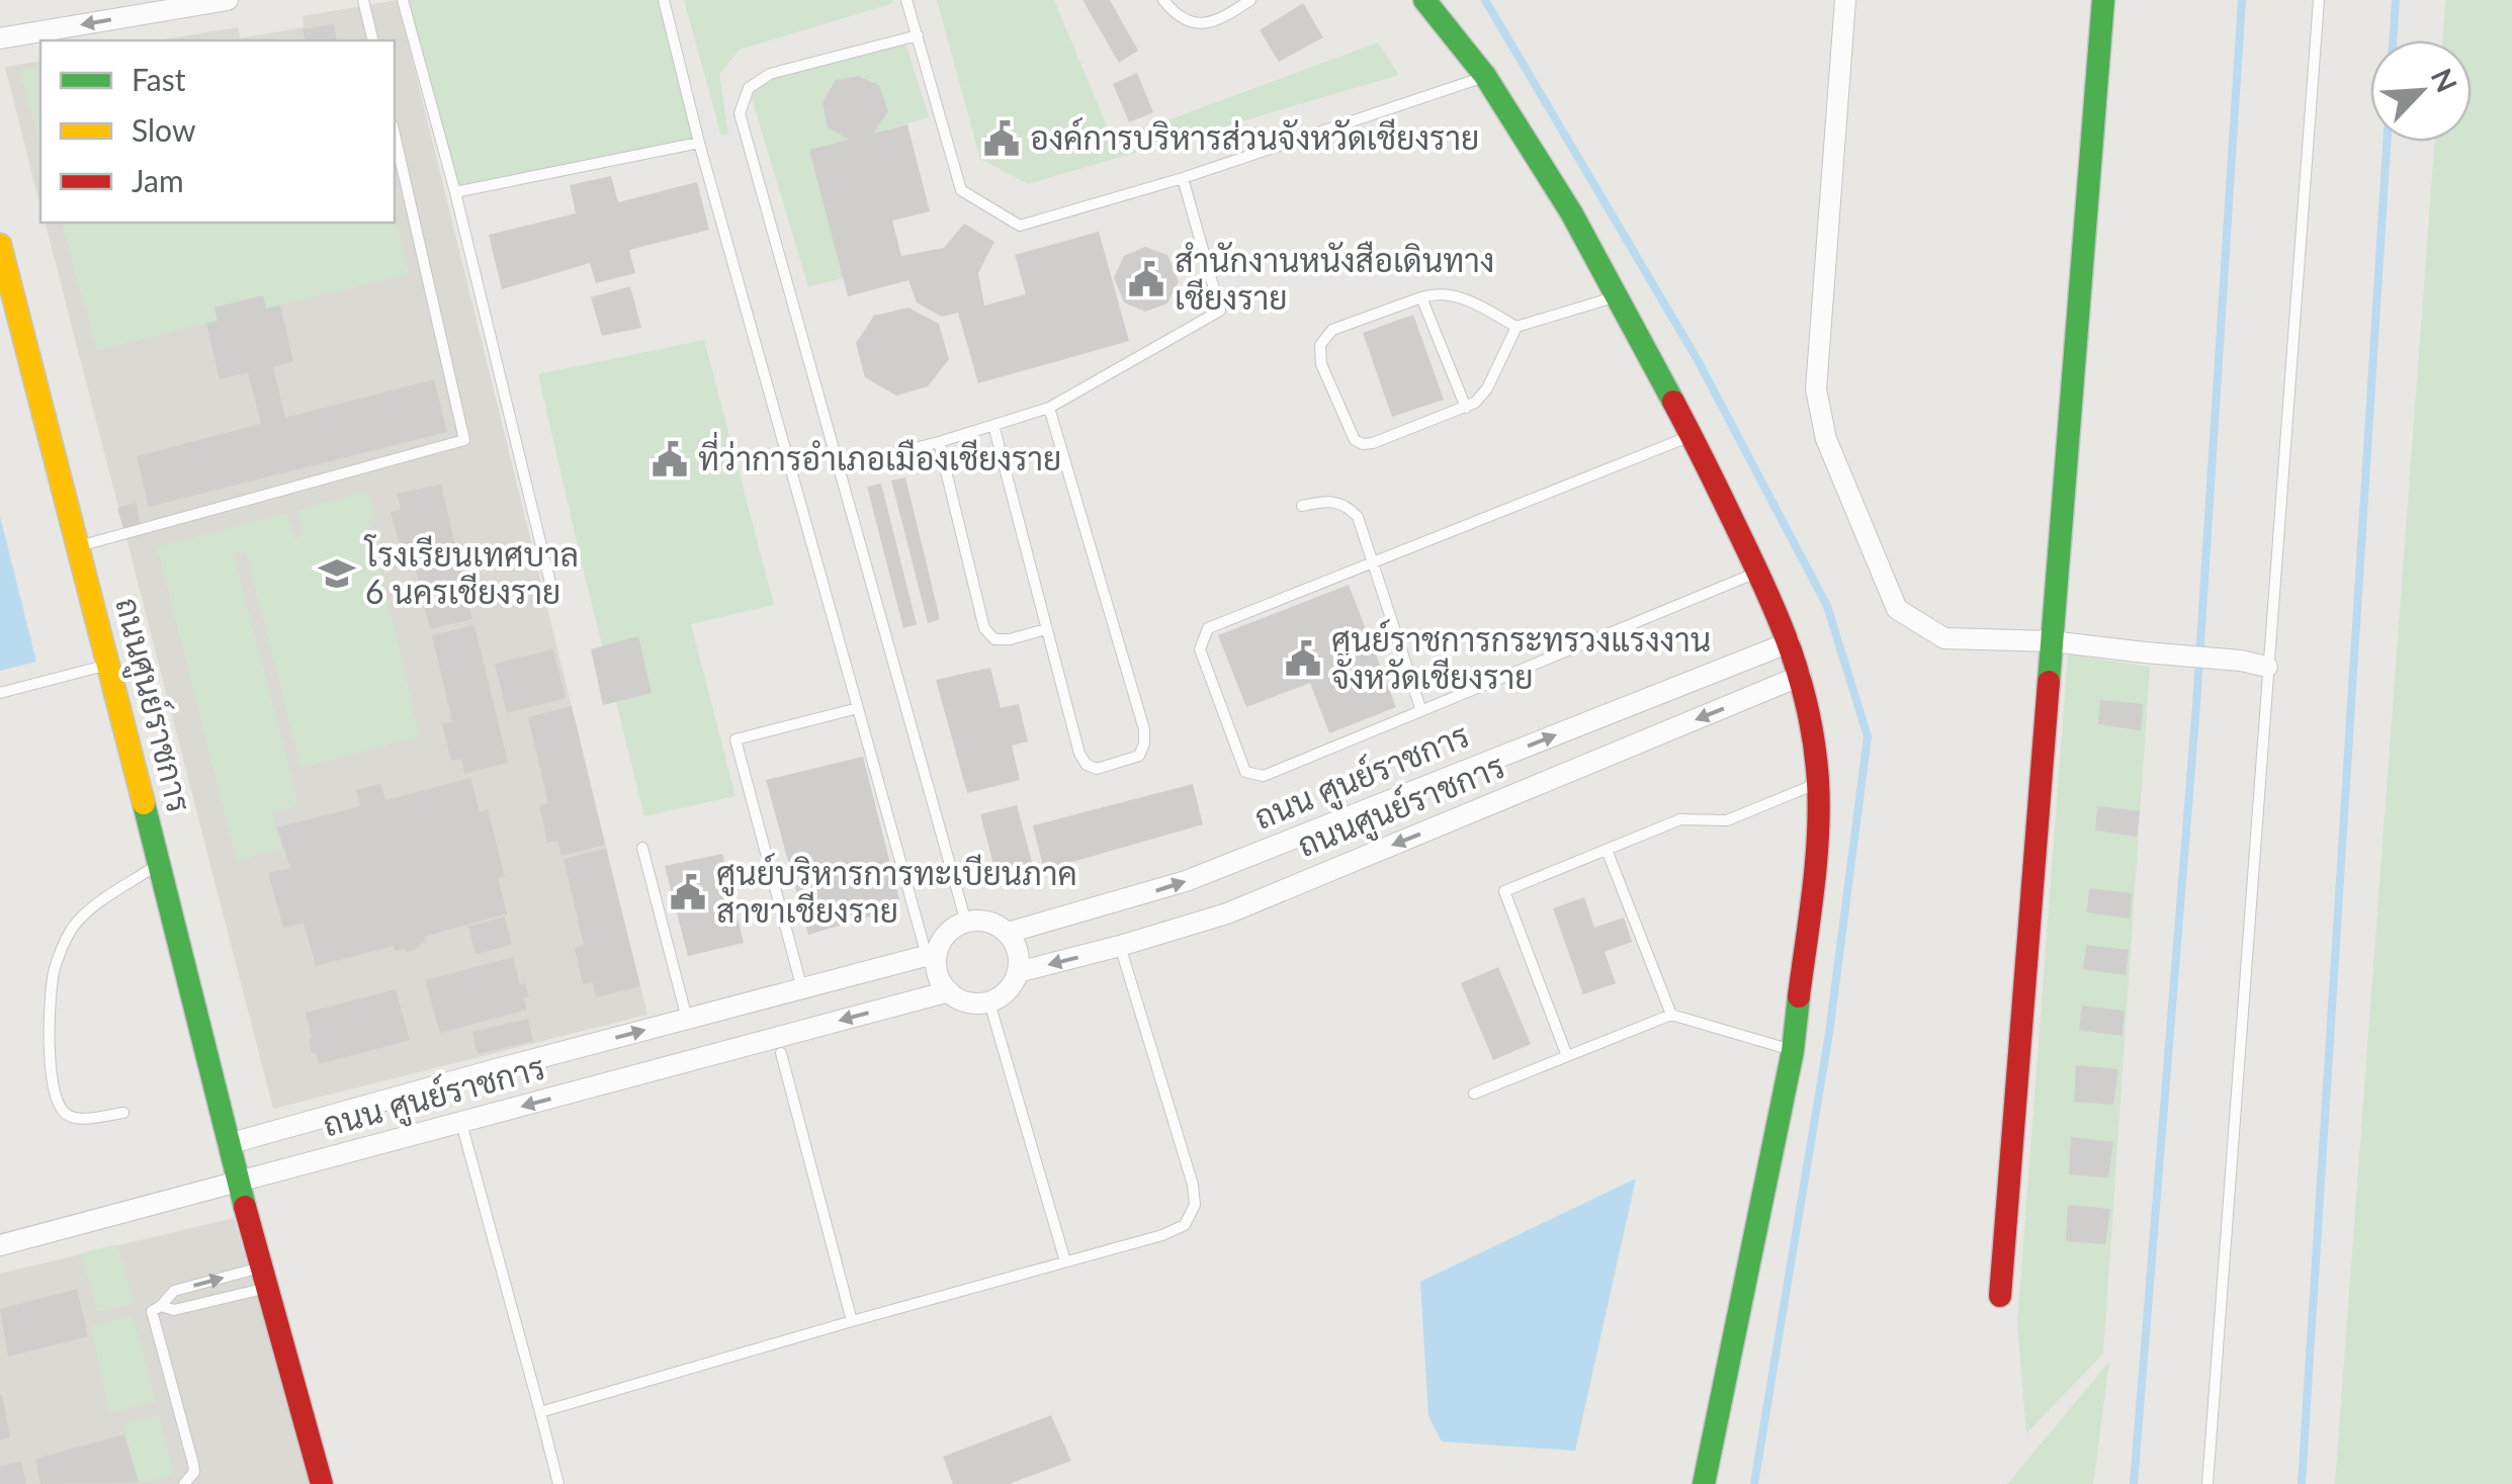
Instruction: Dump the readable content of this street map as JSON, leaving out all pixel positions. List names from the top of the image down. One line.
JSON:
{"streets":{"street":["ถนนศูนย์ราชการ","ถนน ศูนย์ราชการ"]},"crossings":[["ถนนศูนย์ราชการ","ถนน ศูนย์ราชการ"]],"one_way":["ถนนศูนย์ราชการ"],"places":{"public building":["องค์การบริหารส่วนจังหวัดเชียงราย","สำนักงานหนังสือเดินทาง เชียงราย","ที่ว่าการอำเภอเมืองเชียงราย","ศูนย์ราชการกระทรวงแรงงาน จังหวัดเชียงราย","ศูนย์บริหารการทะเบียนภาค สาขาเชียงราย"],"school or university":["โรงเรียนเทศบาล 6 นครเชียงราย"]},"legend":["Fast","Slow","Jam"],"north":"top right"}
